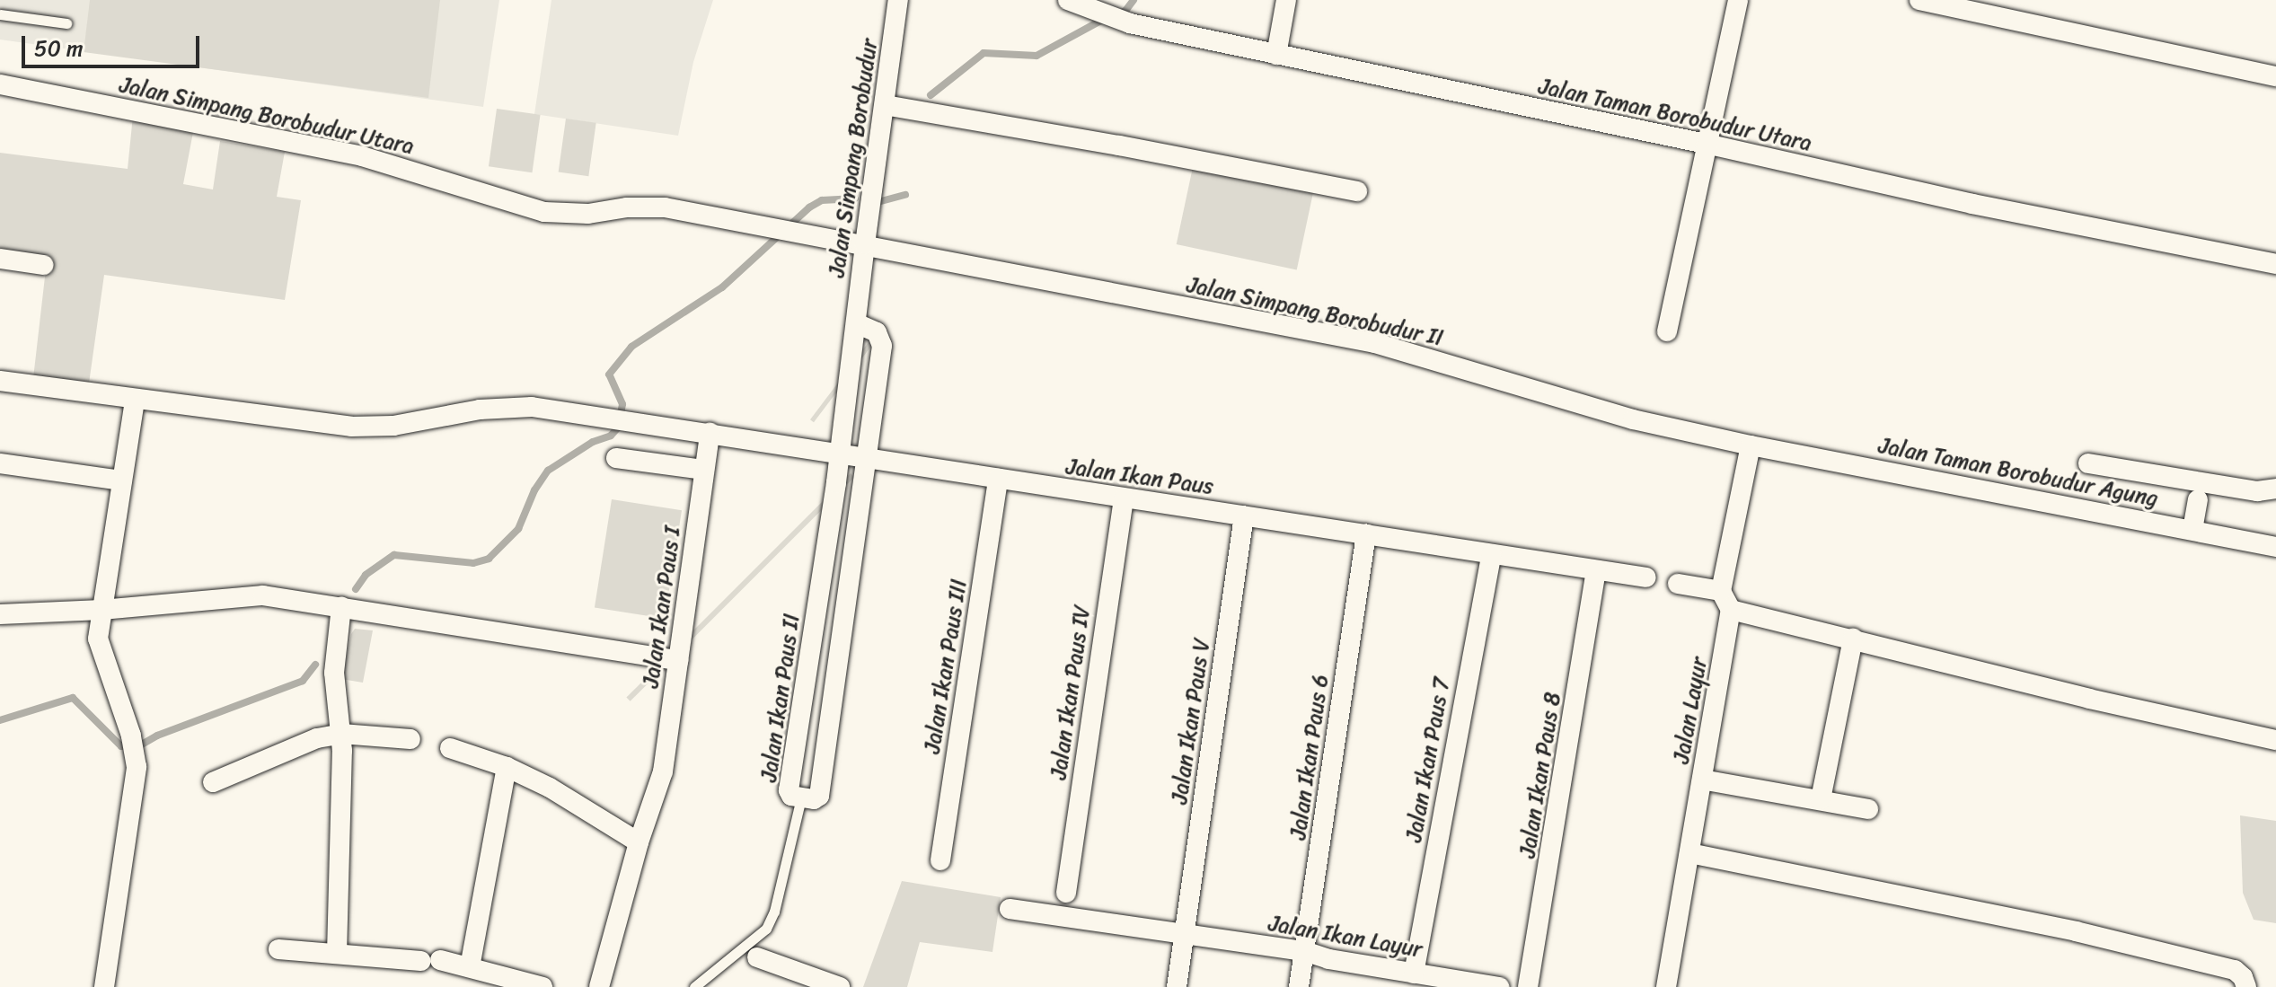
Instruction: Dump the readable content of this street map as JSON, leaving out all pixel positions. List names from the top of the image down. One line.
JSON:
{"streets":{"street":["Jalan Taman Borobudur Utara","Jalan Simpang Borobudur Utara","Jalan Simpang Borobudur","Jalan Simpang Borobudur II","Jalan Taman Borobudur Agung","Jalan Ikan Paus","Jalan Ikan Paus I","Jalan Ikan Paus III","Jalan Ikan Paus IV","Jalan Ikan Paus II","Jalan Layur","Jalan Ikan Paus V","Jalan Ikan Paus 6","Jalan Ikan Paus 7","Jalan Ikan Paus 8","Jalan Ikan Layur"]},"crossings":[["Jalan Simpang Borobudur Utara","Jalan Simpang Borobudur II"],["Jalan Simpang Borobudur","Jalan Simpang Borobudur II"],["Jalan Simpang Borobudur","Jalan Ikan Paus"],["Jalan Simpang Borobudur","Jalan Ikan Paus II"],["Jalan Simpang Borobudur II","Jalan Taman Borobudur Agung"],["Jalan Ikan Paus","Jalan Ikan Paus I"],["Jalan Ikan Paus","Jalan Ikan Paus III"],["Jalan Ikan Paus","Jalan Ikan Paus IV"],["Jalan Ikan Paus","Jalan Ikan Paus II"],["Jalan Ikan Paus","Jalan Ikan Paus V"],["Jalan Ikan Paus","Jalan Ikan Paus 6"],["Jalan Ikan Paus","Jalan Ikan Paus 7"],["Jalan Ikan Paus","Jalan Ikan Paus 8"],["Jalan Ikan Paus V","Jalan Ikan Layur"],["Jalan Ikan Paus 6","Jalan Ikan Layur"],["Jalan Ikan Paus 7","Jalan Ikan Layur"]],"scale_bar":"50 m"}
